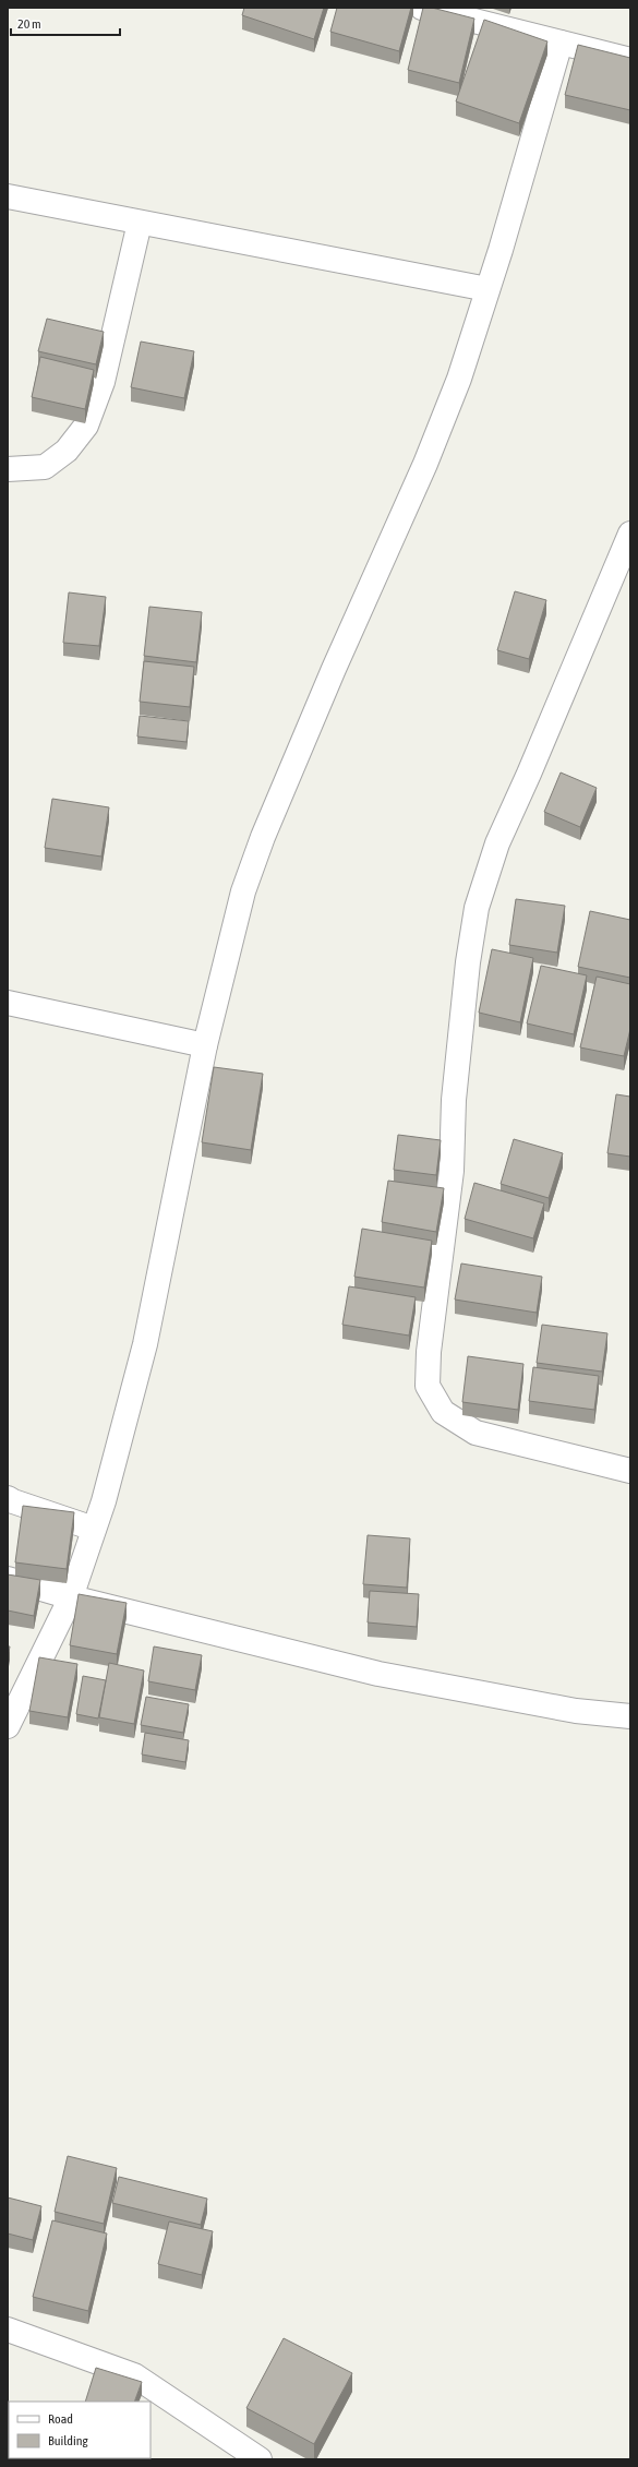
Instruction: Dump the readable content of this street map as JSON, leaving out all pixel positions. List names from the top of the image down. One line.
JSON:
{"legend":["Road","Building"],"scale_bar":"20 m"}
